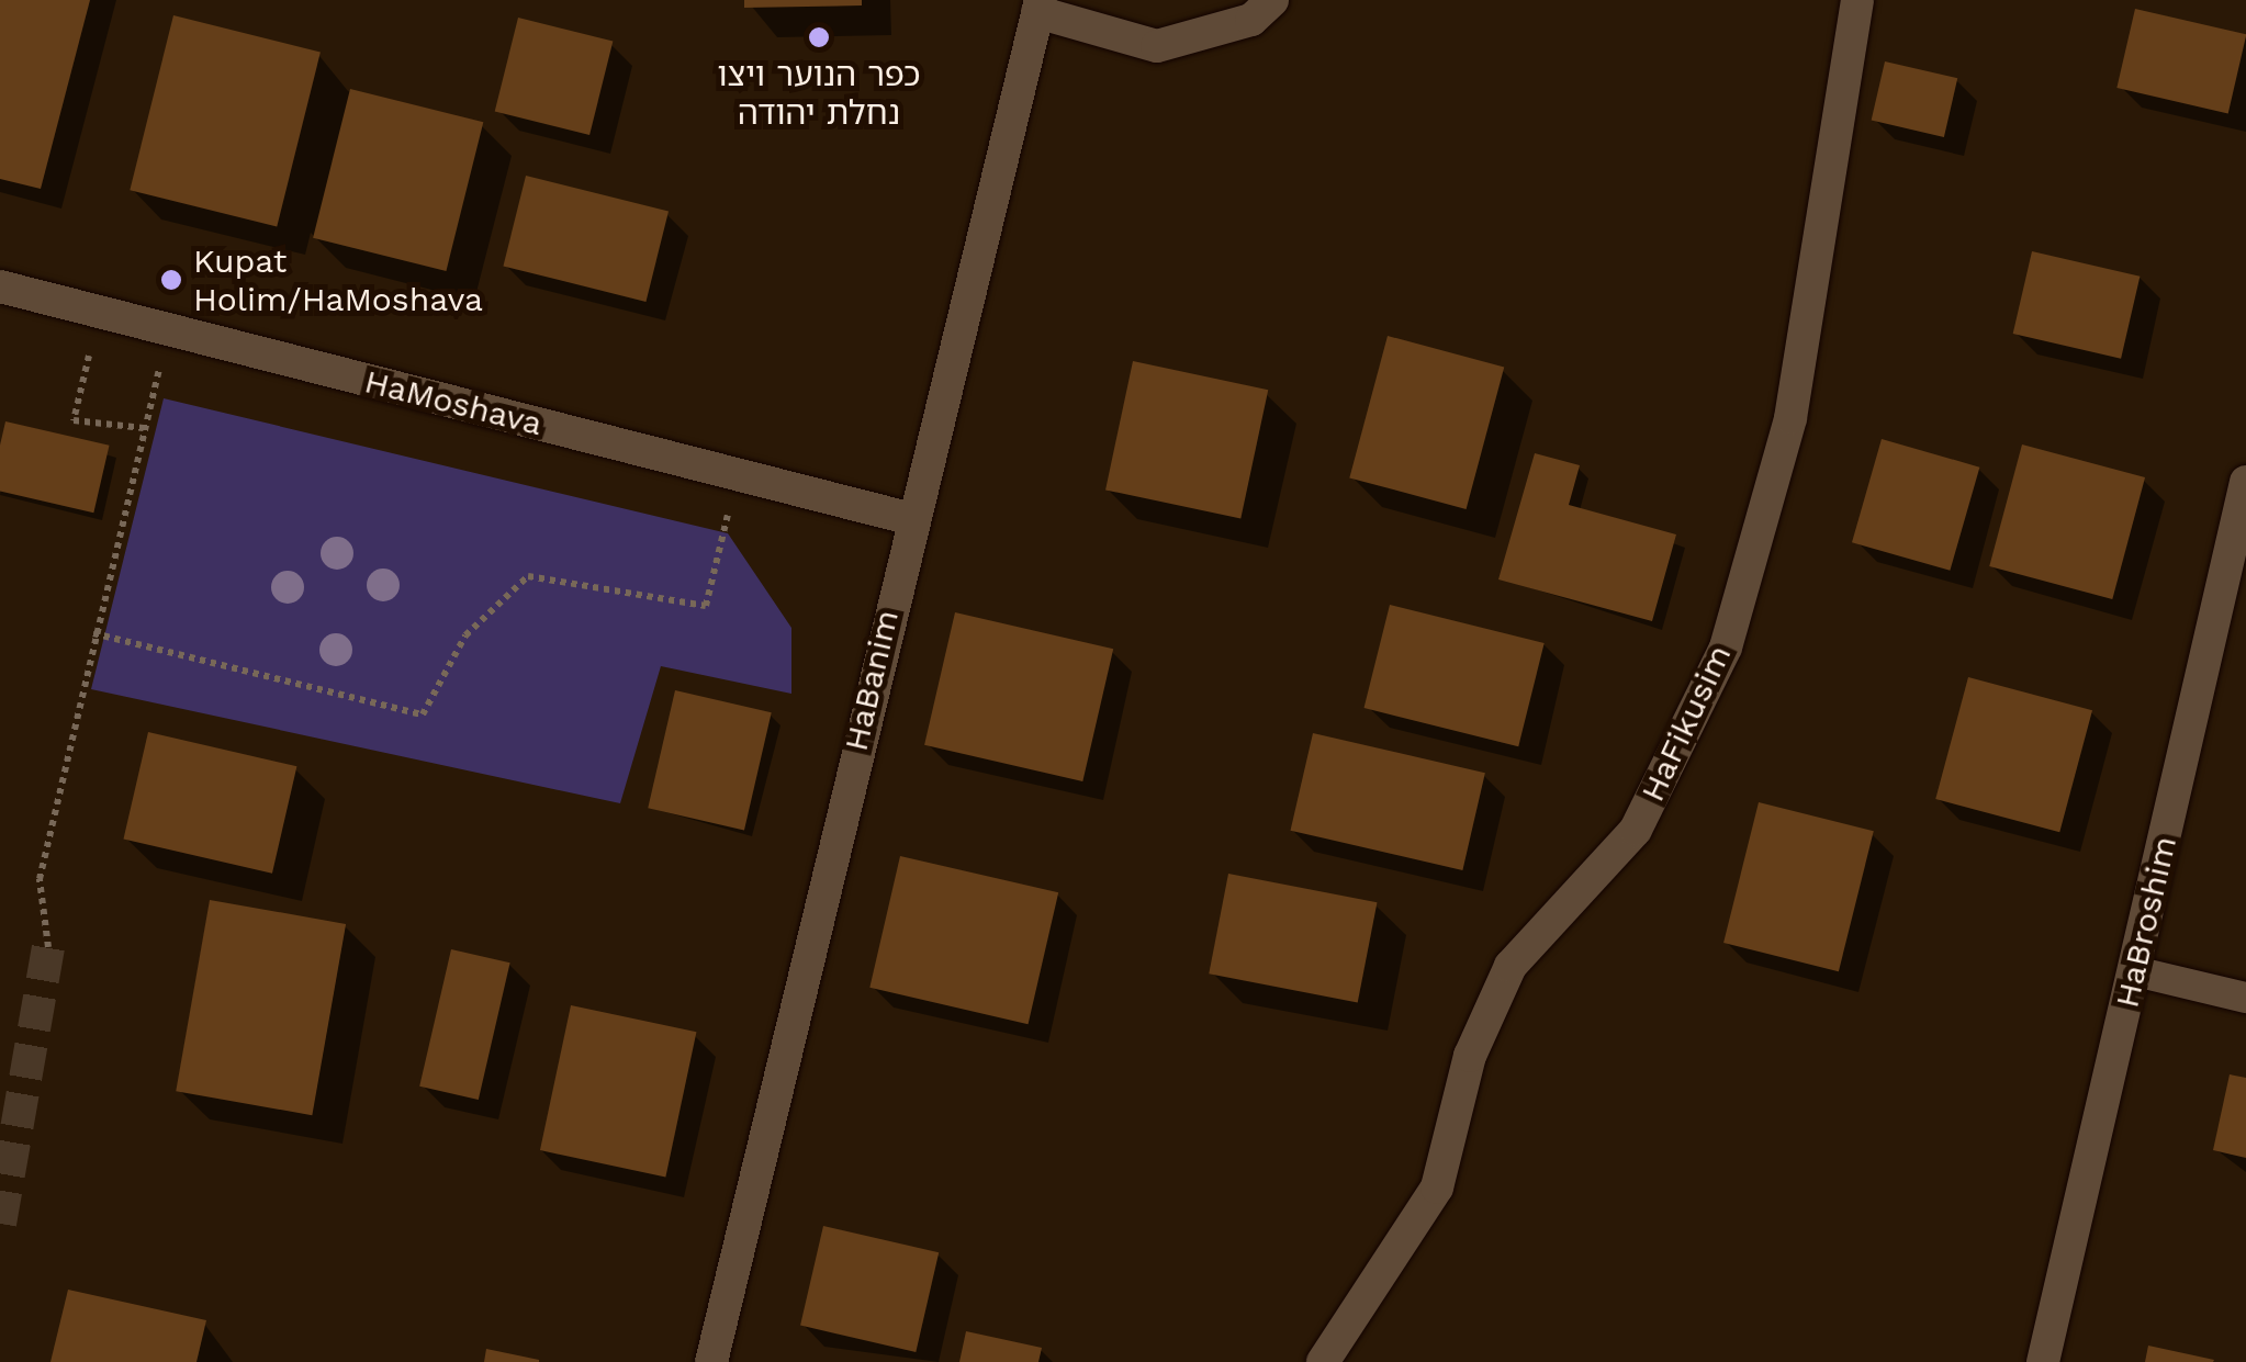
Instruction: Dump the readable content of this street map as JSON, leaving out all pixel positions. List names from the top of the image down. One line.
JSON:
{"streets":{"street":["HaMoshava","HaBanim","HaFikusim","HaBroshim"]},"crossings":[["HaMoshava","HaBanim"]],"places":["כפר הנוער ויצו נחלת יהודה","Kupat Holim/HaMoshava"]}
